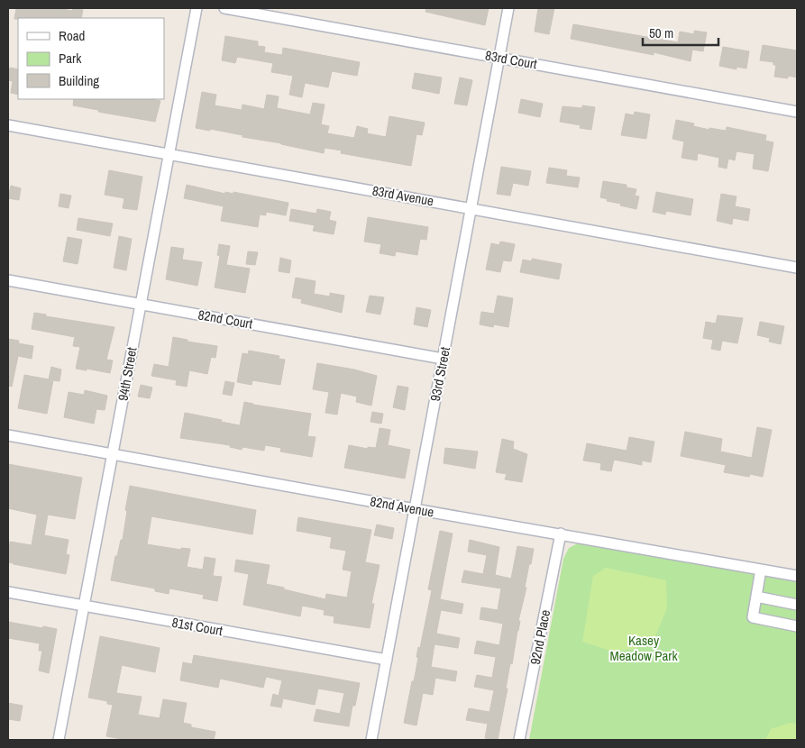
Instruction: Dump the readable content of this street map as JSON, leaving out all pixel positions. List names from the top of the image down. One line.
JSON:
{"streets":{"street":["83rd Court","83rd Avenue","82nd Court","94th Street","93rd Street","82nd Avenue","81st Court","92nd Place"]},"crossings":[["83rd Court","93rd Street"],["83rd Avenue","94th Street"],["83rd Avenue","93rd Street"],["82nd Court","94th Street"],["82nd Court","93rd Street"],["94th Street","82nd Avenue"],["94th Street","81st Court"],["93rd Street","82nd Avenue"],["93rd Street","81st Court"],["82nd Avenue","92nd Place"]],"parks":["Kasey Meadow Park"],"legend":["Road","Park","Building"],"scale_bar":"50 m"}
